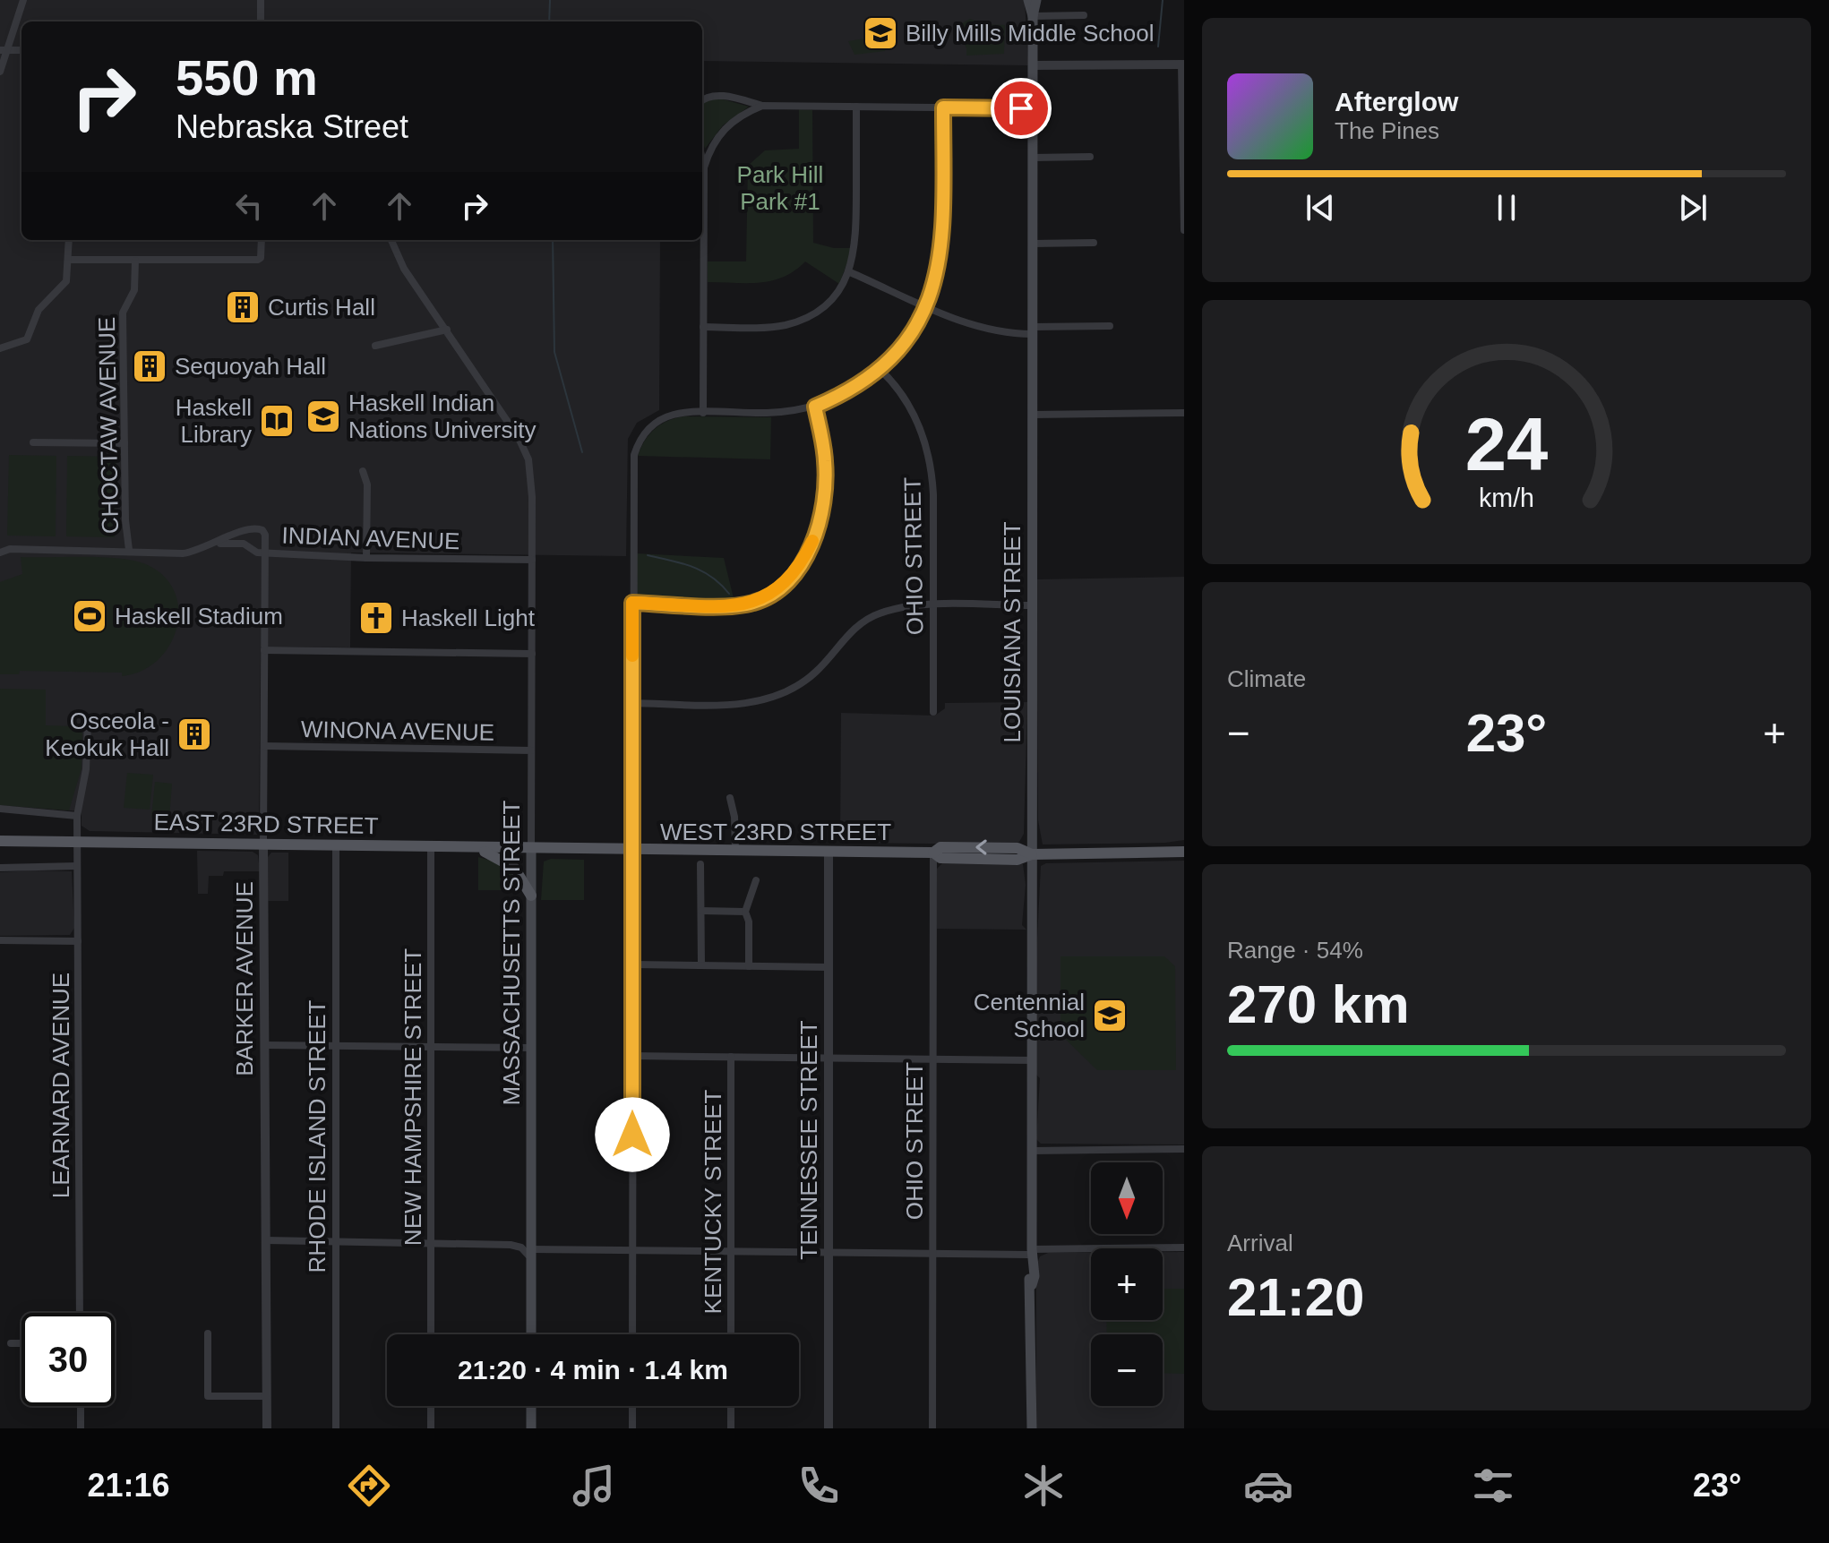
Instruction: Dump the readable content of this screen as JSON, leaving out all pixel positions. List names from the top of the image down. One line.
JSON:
{"streets":{"main road":["LOUISIANA STREET","EAST 23RD STREET","WEST 23RD STREET","MASSACHUSETTS STREET"],"street":["CHOCTAW AVENUE","INDIAN AVENUE","OHIO STREET","WINONA AVENUE","BARKER AVENUE","LEARNARD AVENUE","NEW HAMPSHIRE STREET","RHODE ISLAND STREET","TENNESSEE STREET","KENTUCKY STREET"]},"crossings":[["CHOCTAW AVENUE","INDIAN AVENUE"],["INDIAN AVENUE","MASSACHUSETTS STREET"],["INDIAN AVENUE","BARKER AVENUE"],["OHIO STREET","WEST 23RD STREET"],["LOUISIANA STREET","WEST 23RD STREET"],["WINONA AVENUE","MASSACHUSETTS STREET"],["WINONA AVENUE","BARKER AVENUE"],["EAST 23RD STREET","WEST 23RD STREET"],["EAST 23RD STREET","MASSACHUSETTS STREET"],["EAST 23RD STREET","BARKER AVENUE"],["EAST 23RD STREET","LEARNARD AVENUE"],["EAST 23RD STREET","NEW HAMPSHIRE STREET"],["EAST 23RD STREET","RHODE ISLAND STREET"],["WEST 23RD STREET","MASSACHUSETTS STREET"],["WEST 23RD STREET","TENNESSEE STREET"]],"parks":["Park Hill Park #1"],"places":{"school or university":["Billy Mills Middle School","Haskell Indian Nations University","Centennial School"],"building":["Curtis Hall","Sequoyah Hall","Osceola - Keokuk Hall"],"library":["Haskell Library"],"sports":["Haskell Stadium"],"church":["Haskell Light"]},"north":"bottom","page":{"turn":["550 m","Nebraska Street"],"song":["Afterglow","The Pines"],"tile":["Climate",["Range · 54%","270 km"],["Arrival","21:20"]],"heat":["−","23°","+"],"map_buttons":["+","−"],"limit":"30","trip":"21:20 · 4 min · 1.4 km","tabs":["21:16","23°"],"gauge":["24","km/h"]}}
